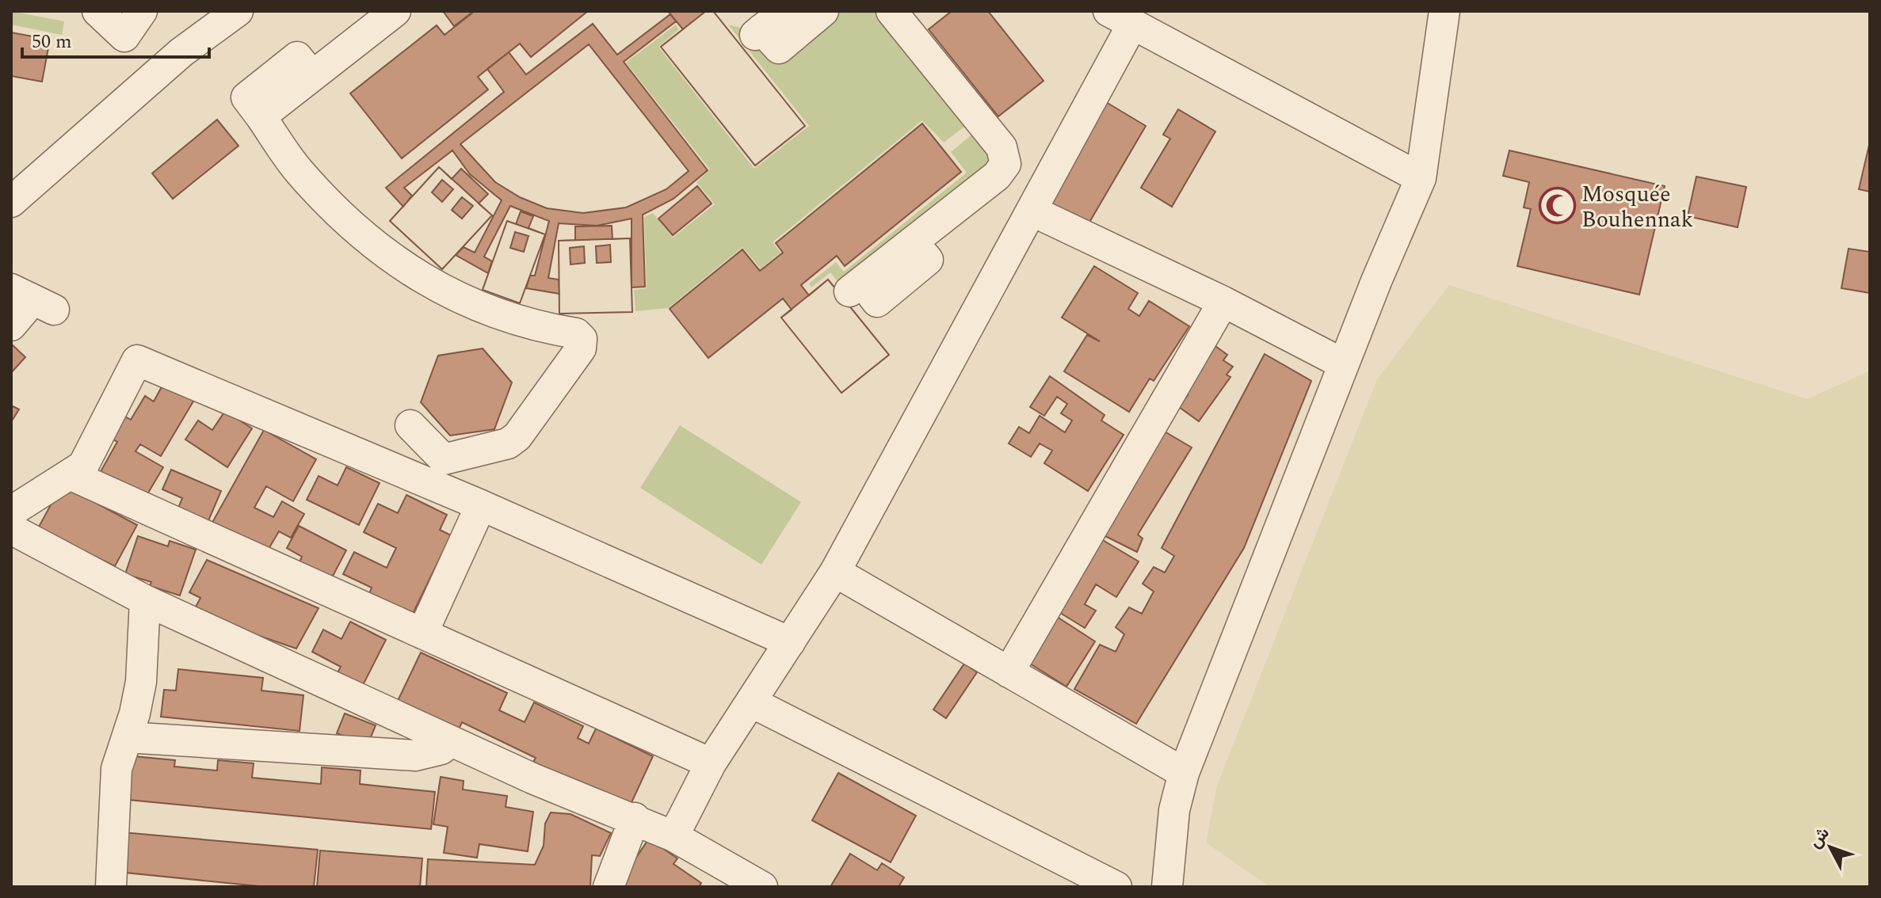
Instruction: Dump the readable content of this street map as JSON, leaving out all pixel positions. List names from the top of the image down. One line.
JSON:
{"places":{"mosque":["Mosquée Bouhennak"]},"scale_bar":"50 m","north":"top left"}
